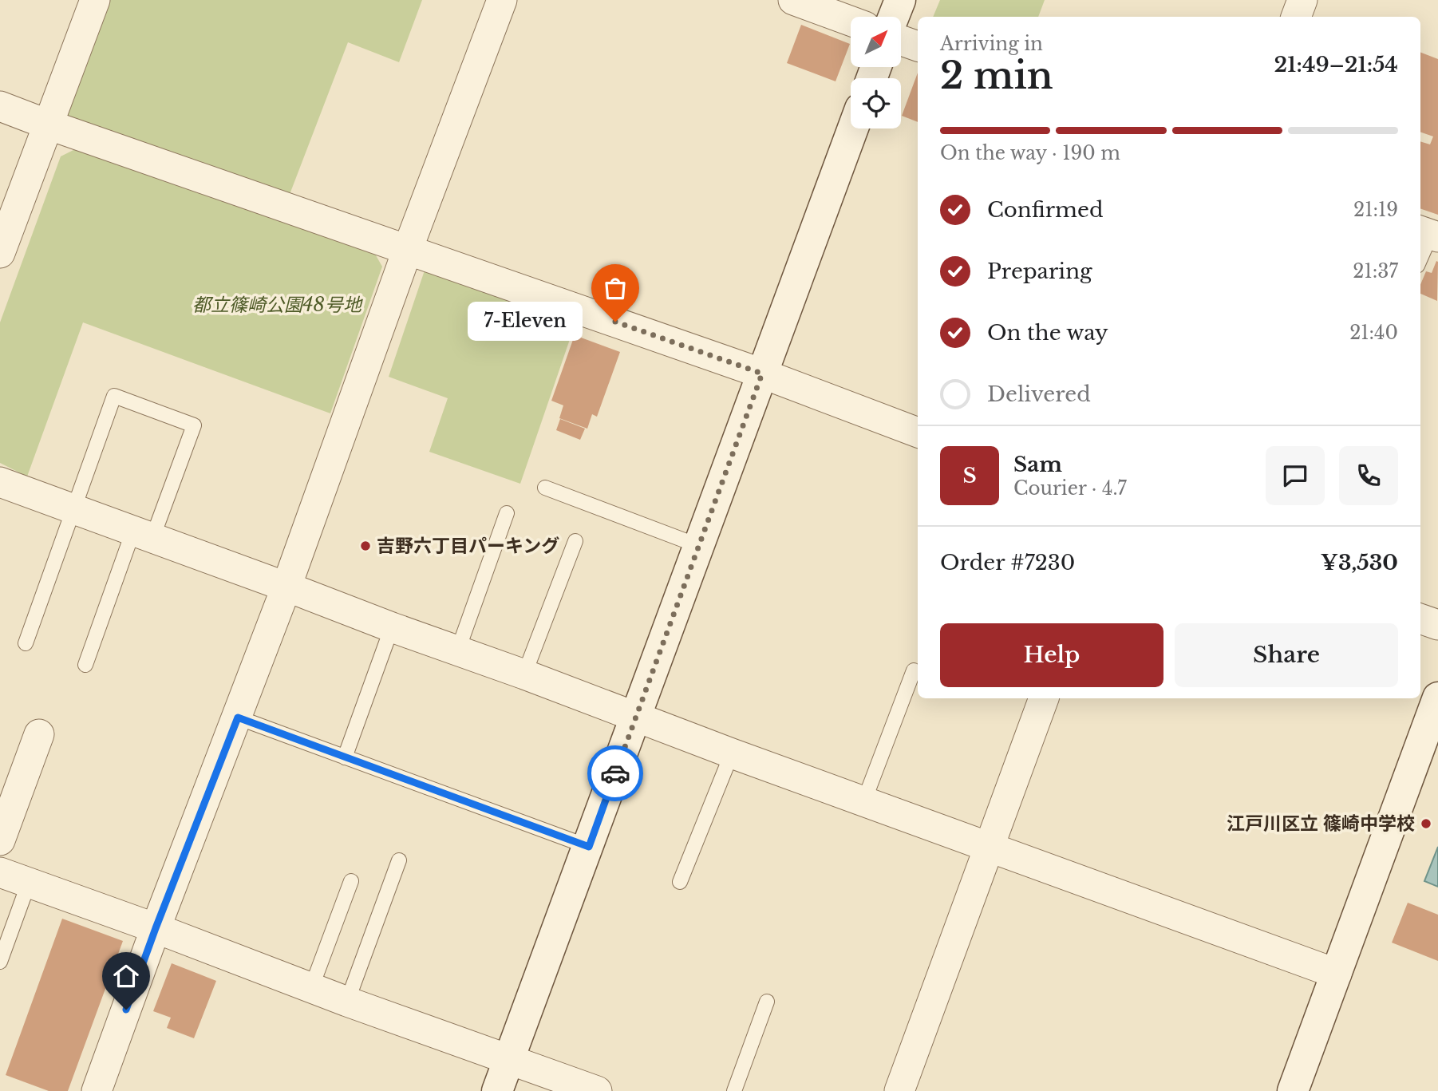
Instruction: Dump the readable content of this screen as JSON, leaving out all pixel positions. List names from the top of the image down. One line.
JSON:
{"parks":["都立篠崎公園48号地"],"places":["7-Eleven","吉野六丁目パーキング","江戸川区立 篠崎中学校"],"north":"top right","page":{"heading":["2 min","Arriving in","21:49–21:54"],"panel":["Sam","Courier · 4.7","Order #7230","¥3,530"],"bar":"On the way · 190 m","list":[["Confirmed","21:19"],["Preparing","21:37"],["On the way","21:40"],"Delivered"],"bubble":"7-Eleven","round":"S","buttons":["Help","Share"]}}
